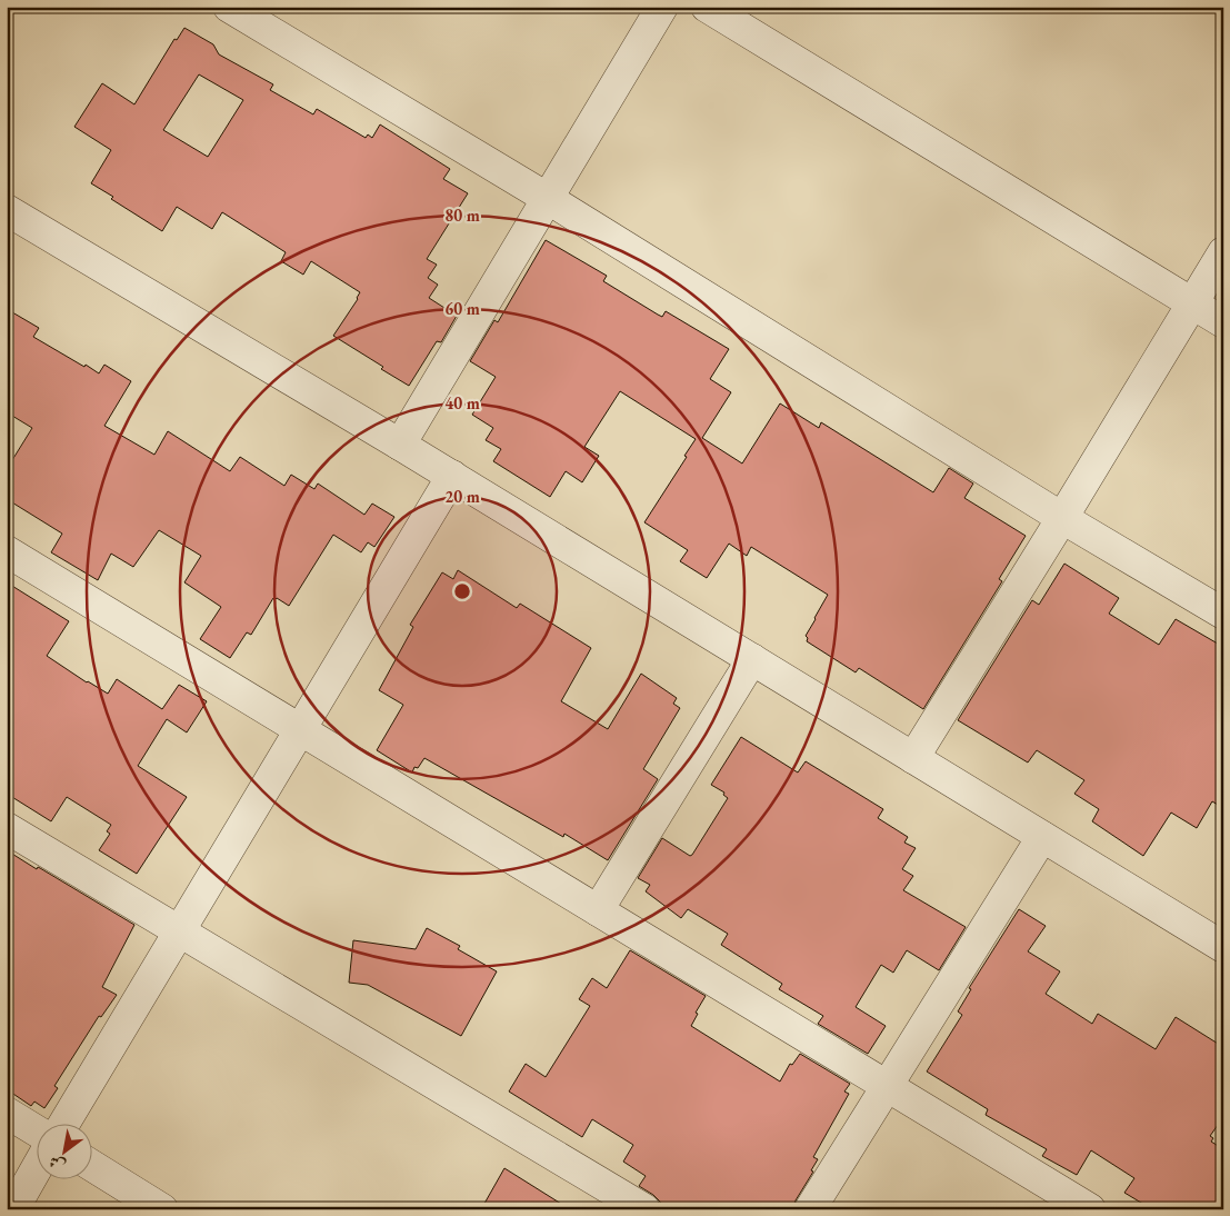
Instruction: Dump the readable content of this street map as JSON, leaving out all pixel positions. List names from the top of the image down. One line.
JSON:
{"north":"bottom left","rings":["80 m","60 m","40 m","20 m"]}
